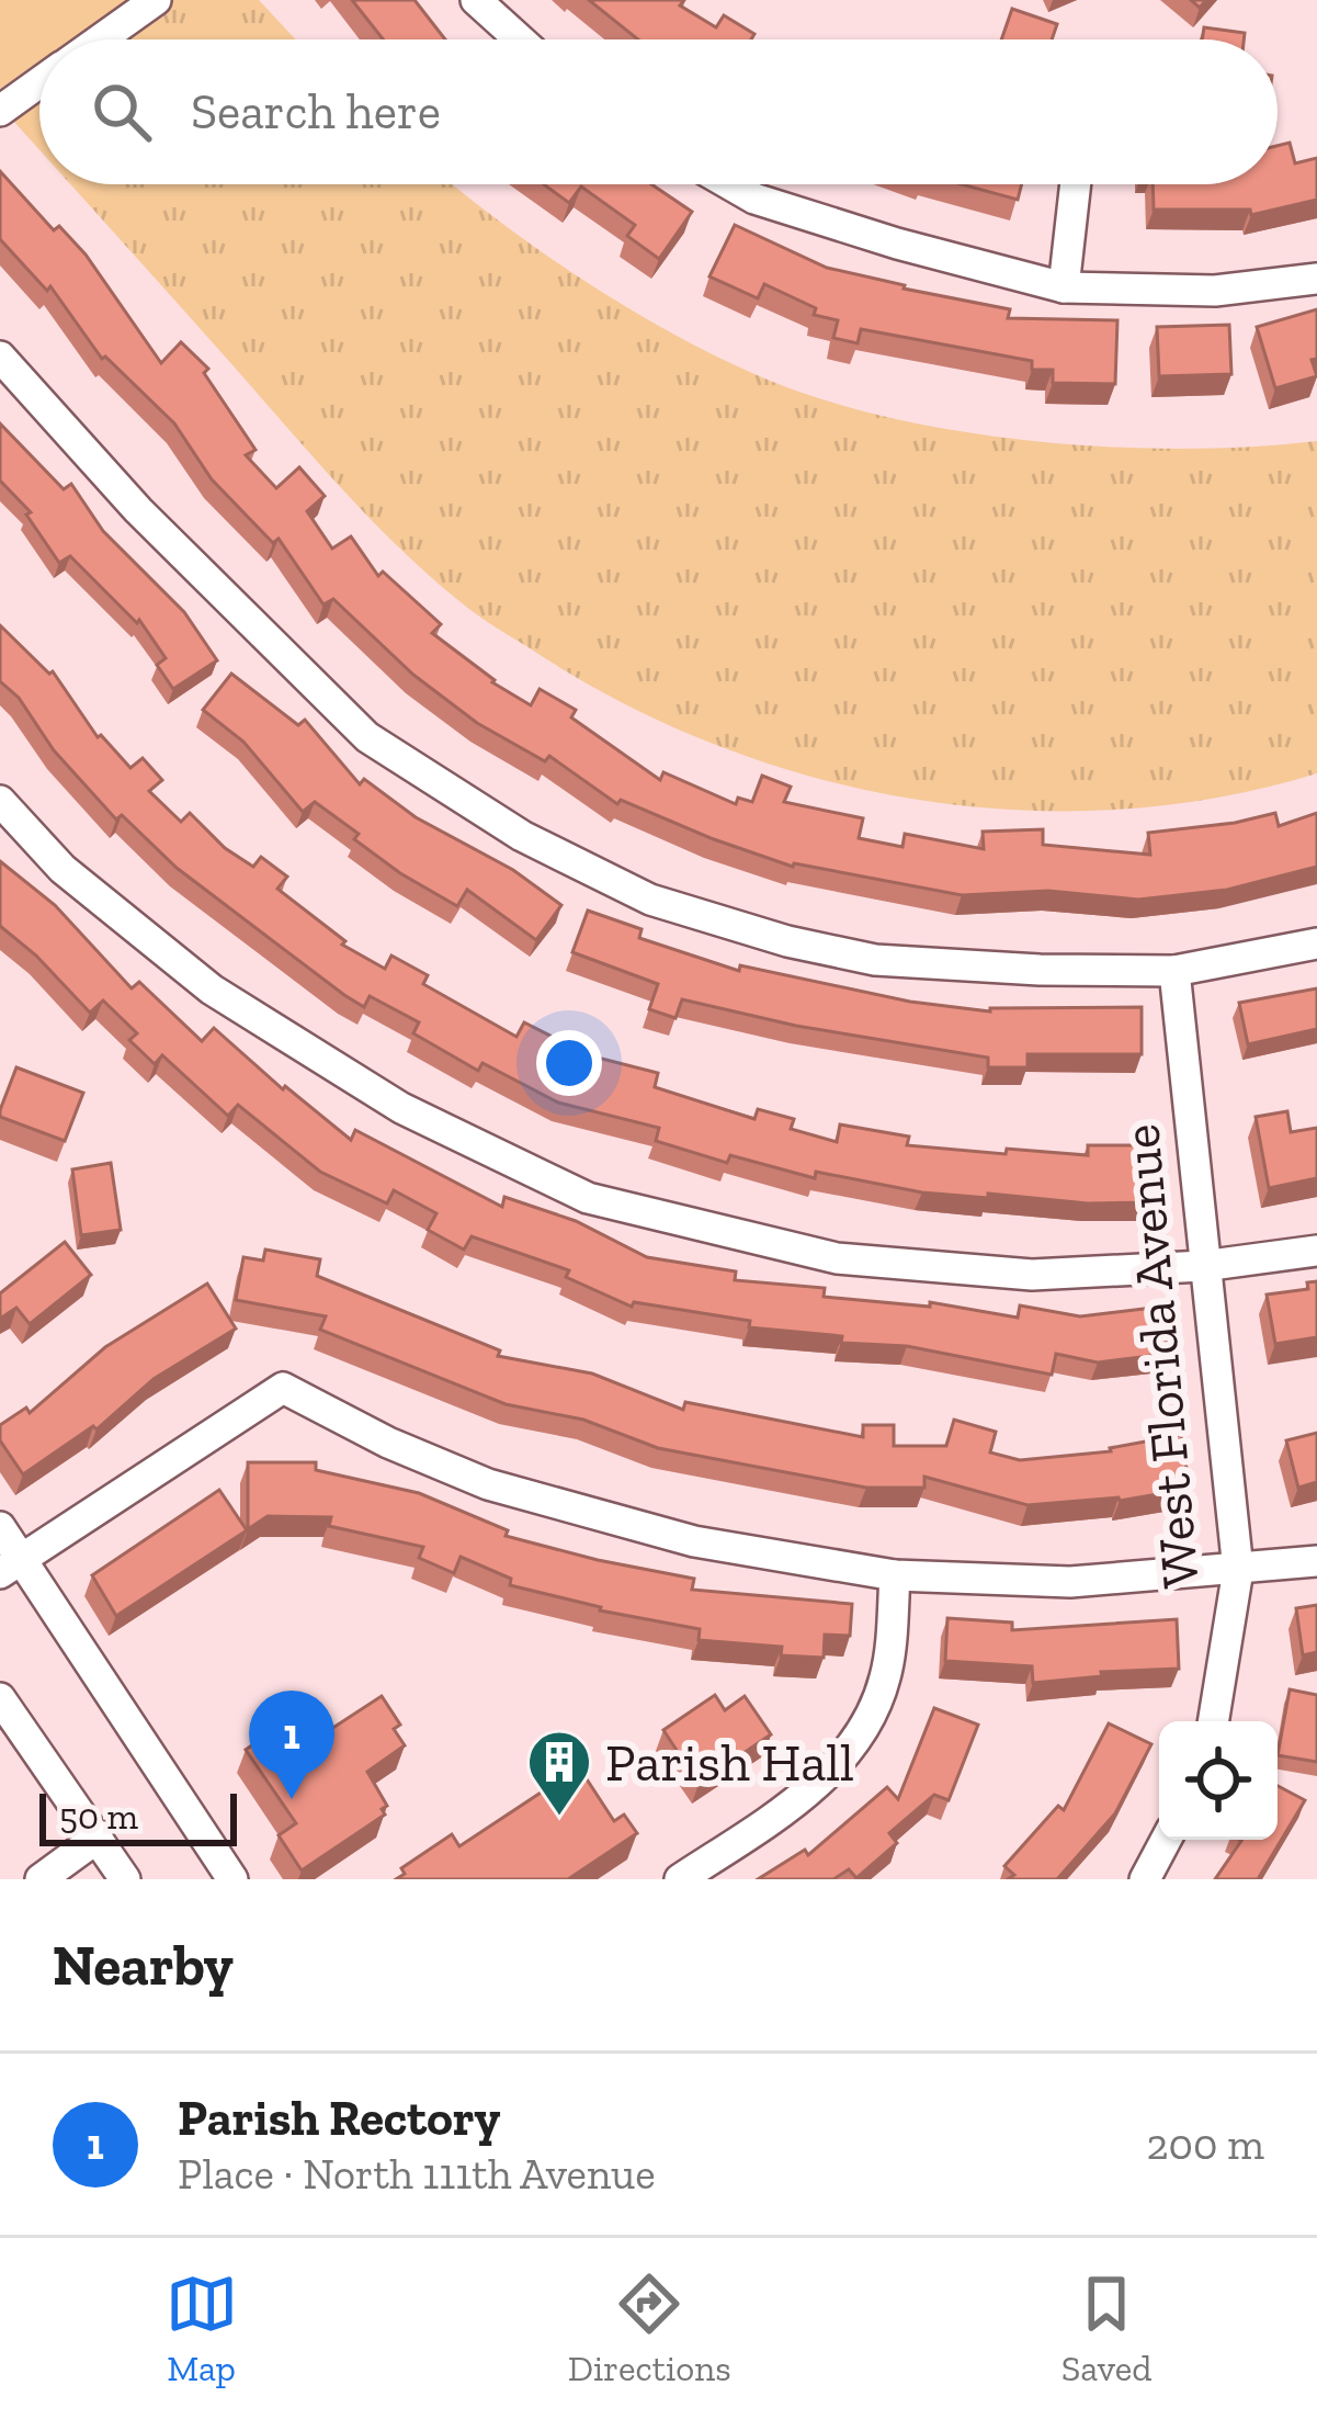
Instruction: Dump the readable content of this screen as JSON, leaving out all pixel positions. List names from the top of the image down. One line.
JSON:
{"streets":{"street":["West Florida Avenue"]},"places":{"building":["Parish Hall"]},"scale_bar":"50 m","page":{"search":"Search here","pins":"1","scale":"50 m","heading":"Nearby","list":[{"mark":"1","name":"Parish Rectory","note":"Place · North 111th Avenue","value":"200 m"}],"nav":["Map","Directions","Saved"]}}
